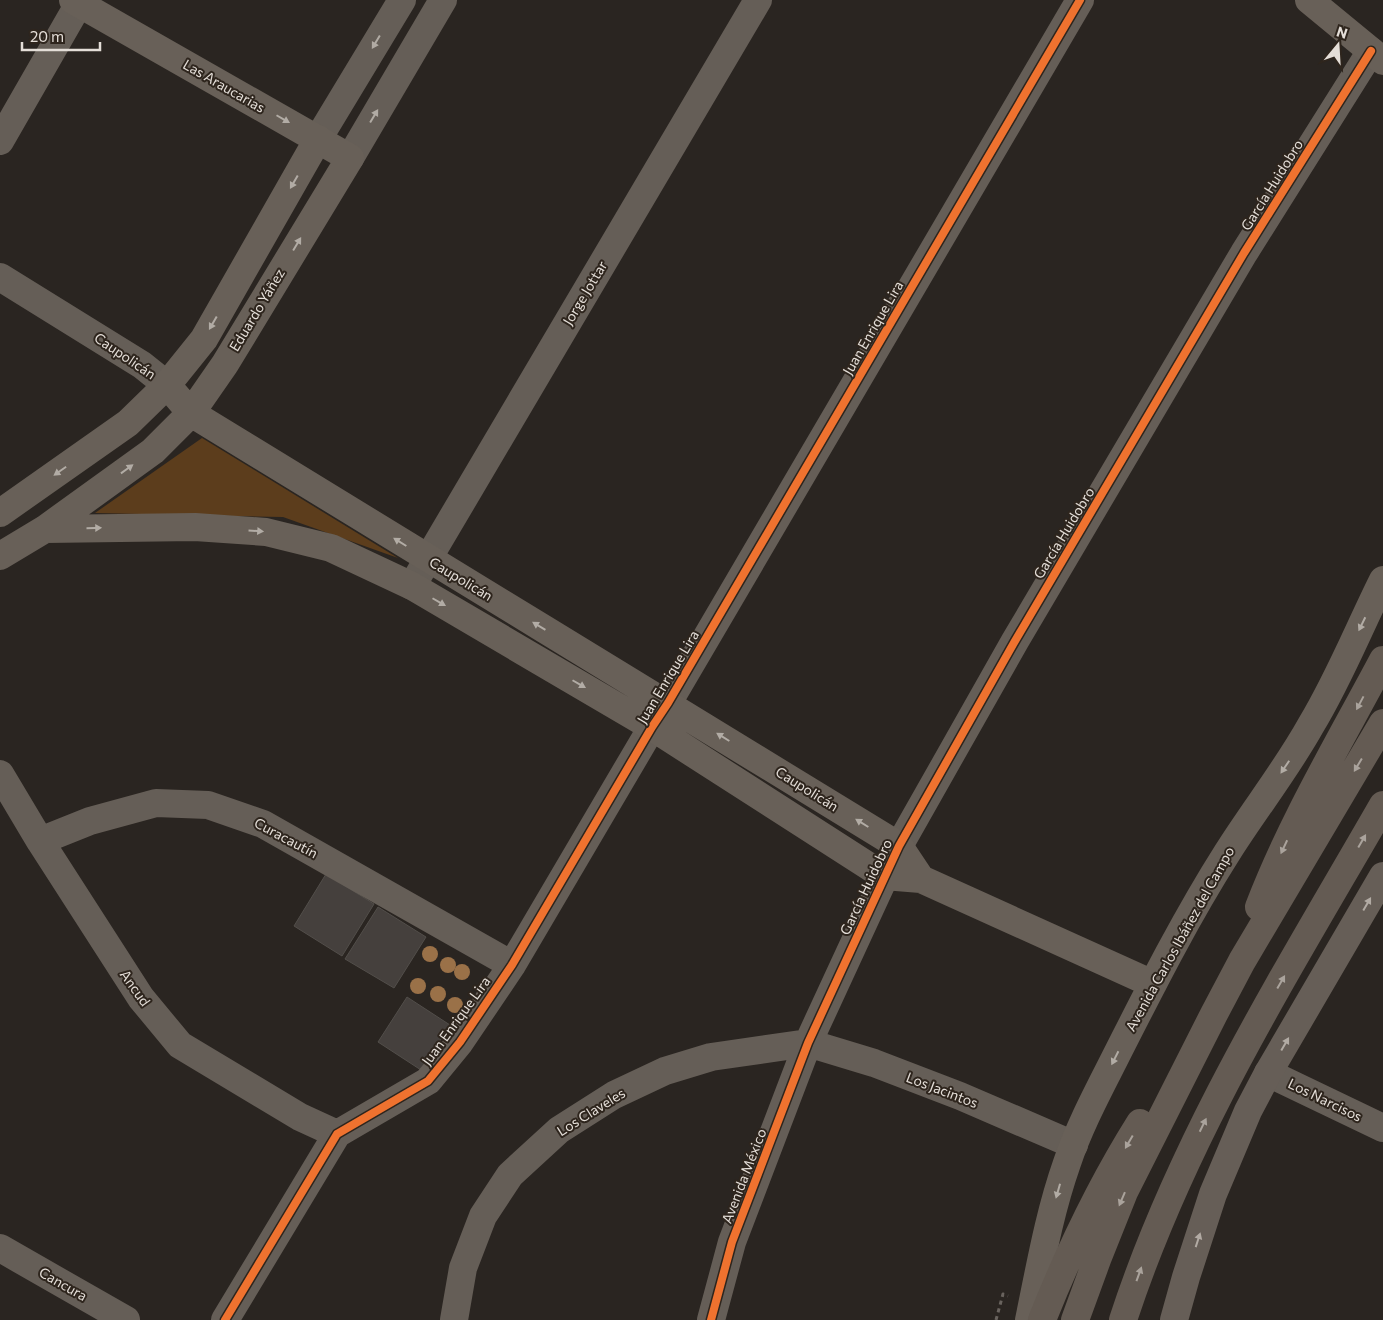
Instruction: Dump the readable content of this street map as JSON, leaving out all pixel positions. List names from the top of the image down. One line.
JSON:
{"streets":{"street":["Las Araucarias","García Huidobro","Jorge Jottar","Eduardo Yáñez","Juan Enrique Lira","Caupolicán","Curacautín","Avenida Carlos Ibáñez del Campo","Ancud","Los Jacintos","Los Narcisos","Los Claveles","Avenida México","Cancura"]},"crossings":[["Las Araucarias","Eduardo Yáñez"],["García Huidobro","Caupolicán"],["García Huidobro","Los Jacintos"],["García Huidobro","Los Claveles"],["García Huidobro","Avenida México"],["Jorge Jottar","Caupolicán"],["Eduardo Yáñez","Caupolicán"],["Juan Enrique Lira","Caupolicán"],["Juan Enrique Lira","Curacautín"],["Juan Enrique Lira","Ancud"],["Curacautín","Ancud"],["Avenida Carlos Ibáñez del Campo","Los Jacintos"],["Los Jacintos","Los Claveles"],["Los Jacintos","Avenida México"],["Los Claveles","Avenida México"]],"one_way":["Las Araucarias","Avenida Carlos Ibáñez del Campo"],"scale_bar":"20 m","north":"top"}
